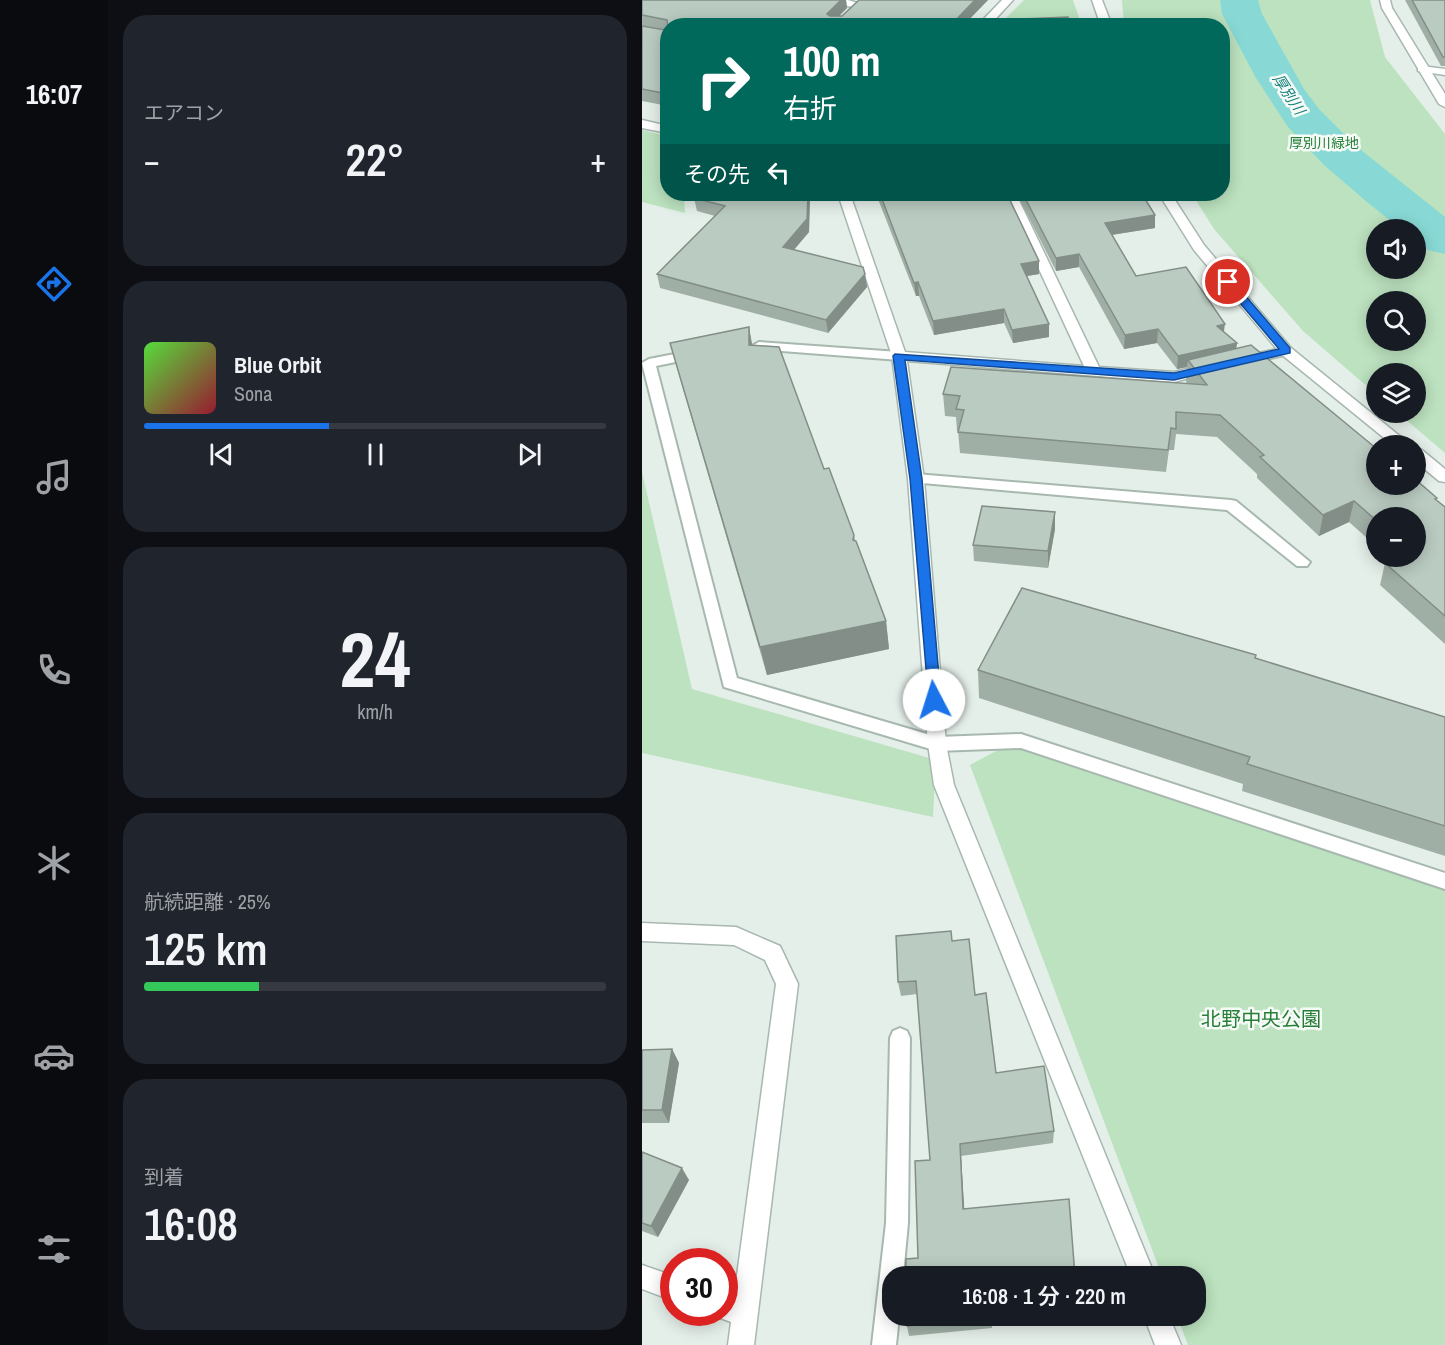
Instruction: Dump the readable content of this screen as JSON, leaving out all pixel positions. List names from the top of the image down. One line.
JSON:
{"water":["厚別川"],"parks":["厚別川緑地","北野中央公園"],"page":{"tabs":"16:07","tile":["エアコン",["24","km/h"],["航続距離 · 25%","125 km"],["到着","16:08"]],"turn":["100 m","右折"],"heat":["−","22°","+"],"then":"その先","map_buttons":["+","−"],"song":["Blue Orbit","Sona"],"limit":"30","trip":"16:08 · 1 分 · 220 m"}}
